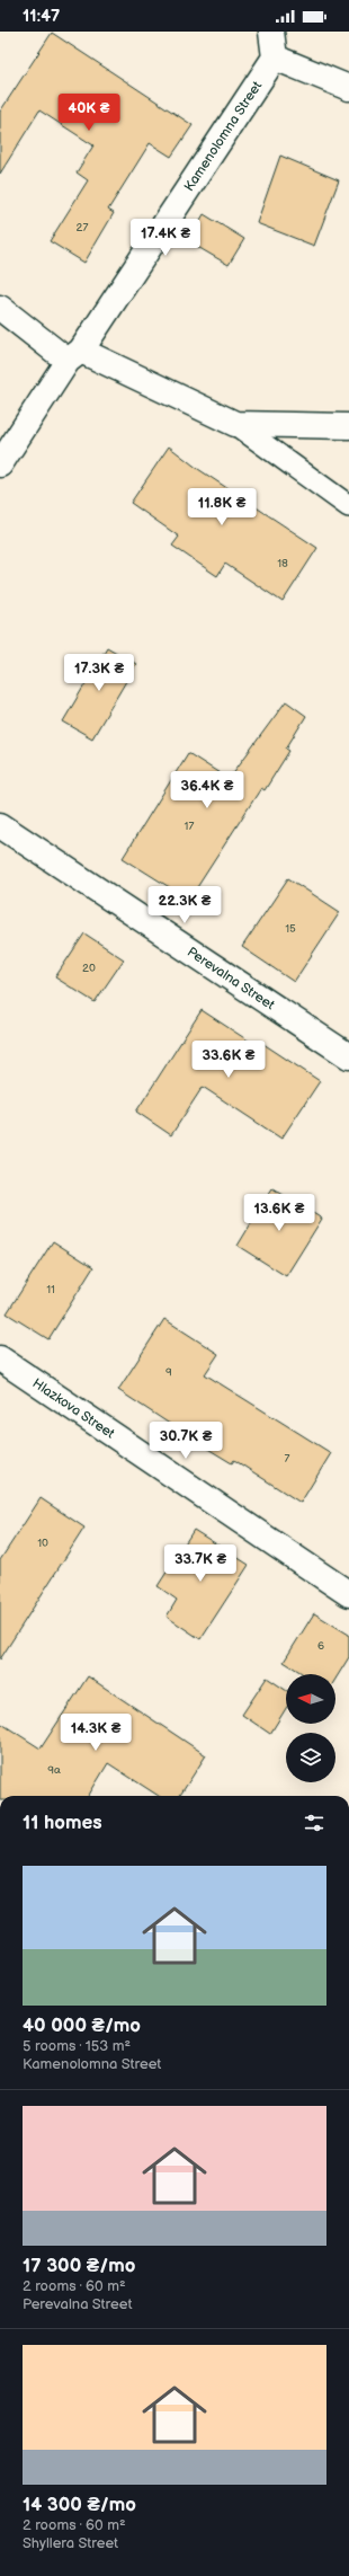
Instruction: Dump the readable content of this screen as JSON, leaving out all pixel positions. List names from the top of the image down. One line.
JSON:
{"streets":{"street":["Kamenolomna Street","Perevalna Street","Hlazkova Street"]},"house_numbers":["27","18","17","15","20","11","9","7","10","6","9а"],"north":"left","page":{"status":"11:47","price":["40K ₴","17.4K ₴","11.8K ₴","17.3K ₴","36.4K ₴","22.3K ₴","33.6K ₴","13.6K ₴","30.7K ₴","33.7K ₴","14.3K ₴"],"heading":"11 homes","list":[{"name":"40 000 ₴/mo","note":"5 rooms · 153 m² · Kamenolomna Street"},{"name":"17 300 ₴/mo","note":"2 rooms · 60 m² · Perevalna Street"},{"name":"14 300 ₴/mo","note":"2 rooms · 60 m² · Shyllera Street"}]}}
